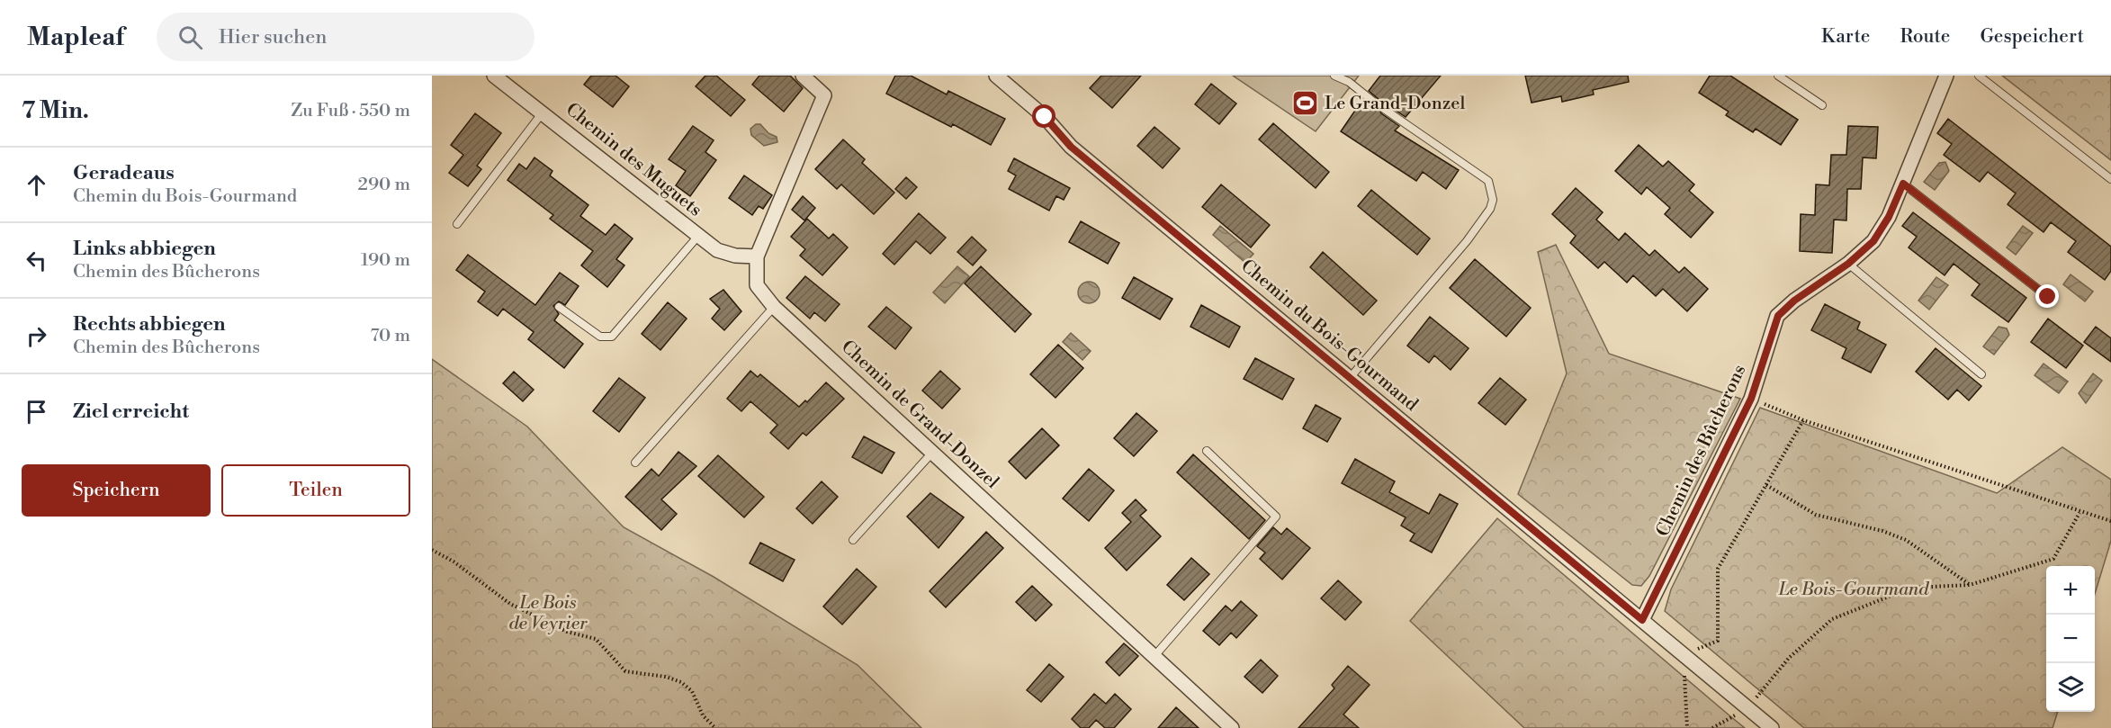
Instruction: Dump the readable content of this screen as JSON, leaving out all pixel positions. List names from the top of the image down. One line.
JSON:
{"streets":{"street":["Chemin des Muguets","Chemin du Bois-Gourmand","Chemin de Grand-Donzel","Chemin des Bûcherons"]},"crossings":[["Chemin des Muguets","Chemin de Grand-Donzel"],["Chemin du Bois-Gourmand","Chemin des Bûcherons"]],"parks":["Le Bois-Gourmand","Le Bois de Veyrier"],"places":{"sports":["Le Grand-Donzel"]},"page":{"header":"Mapleaf","search":"Hier suchen","nav":["Karte","Route","Gespeichert"],"heading":["7 Min.","Zu Fuß · 550 m"],"list":[["Geradeaus","Chemin du Bois-Gourmand","290 m"],["Links abbiegen","Chemin des Bûcherons","190 m"],["Rechts abbiegen","Chemin des Bûcherons","70 m"],"Ziel erreicht"],"buttons":["Speichern","Teilen"],"map_buttons":["+","−"]}}
